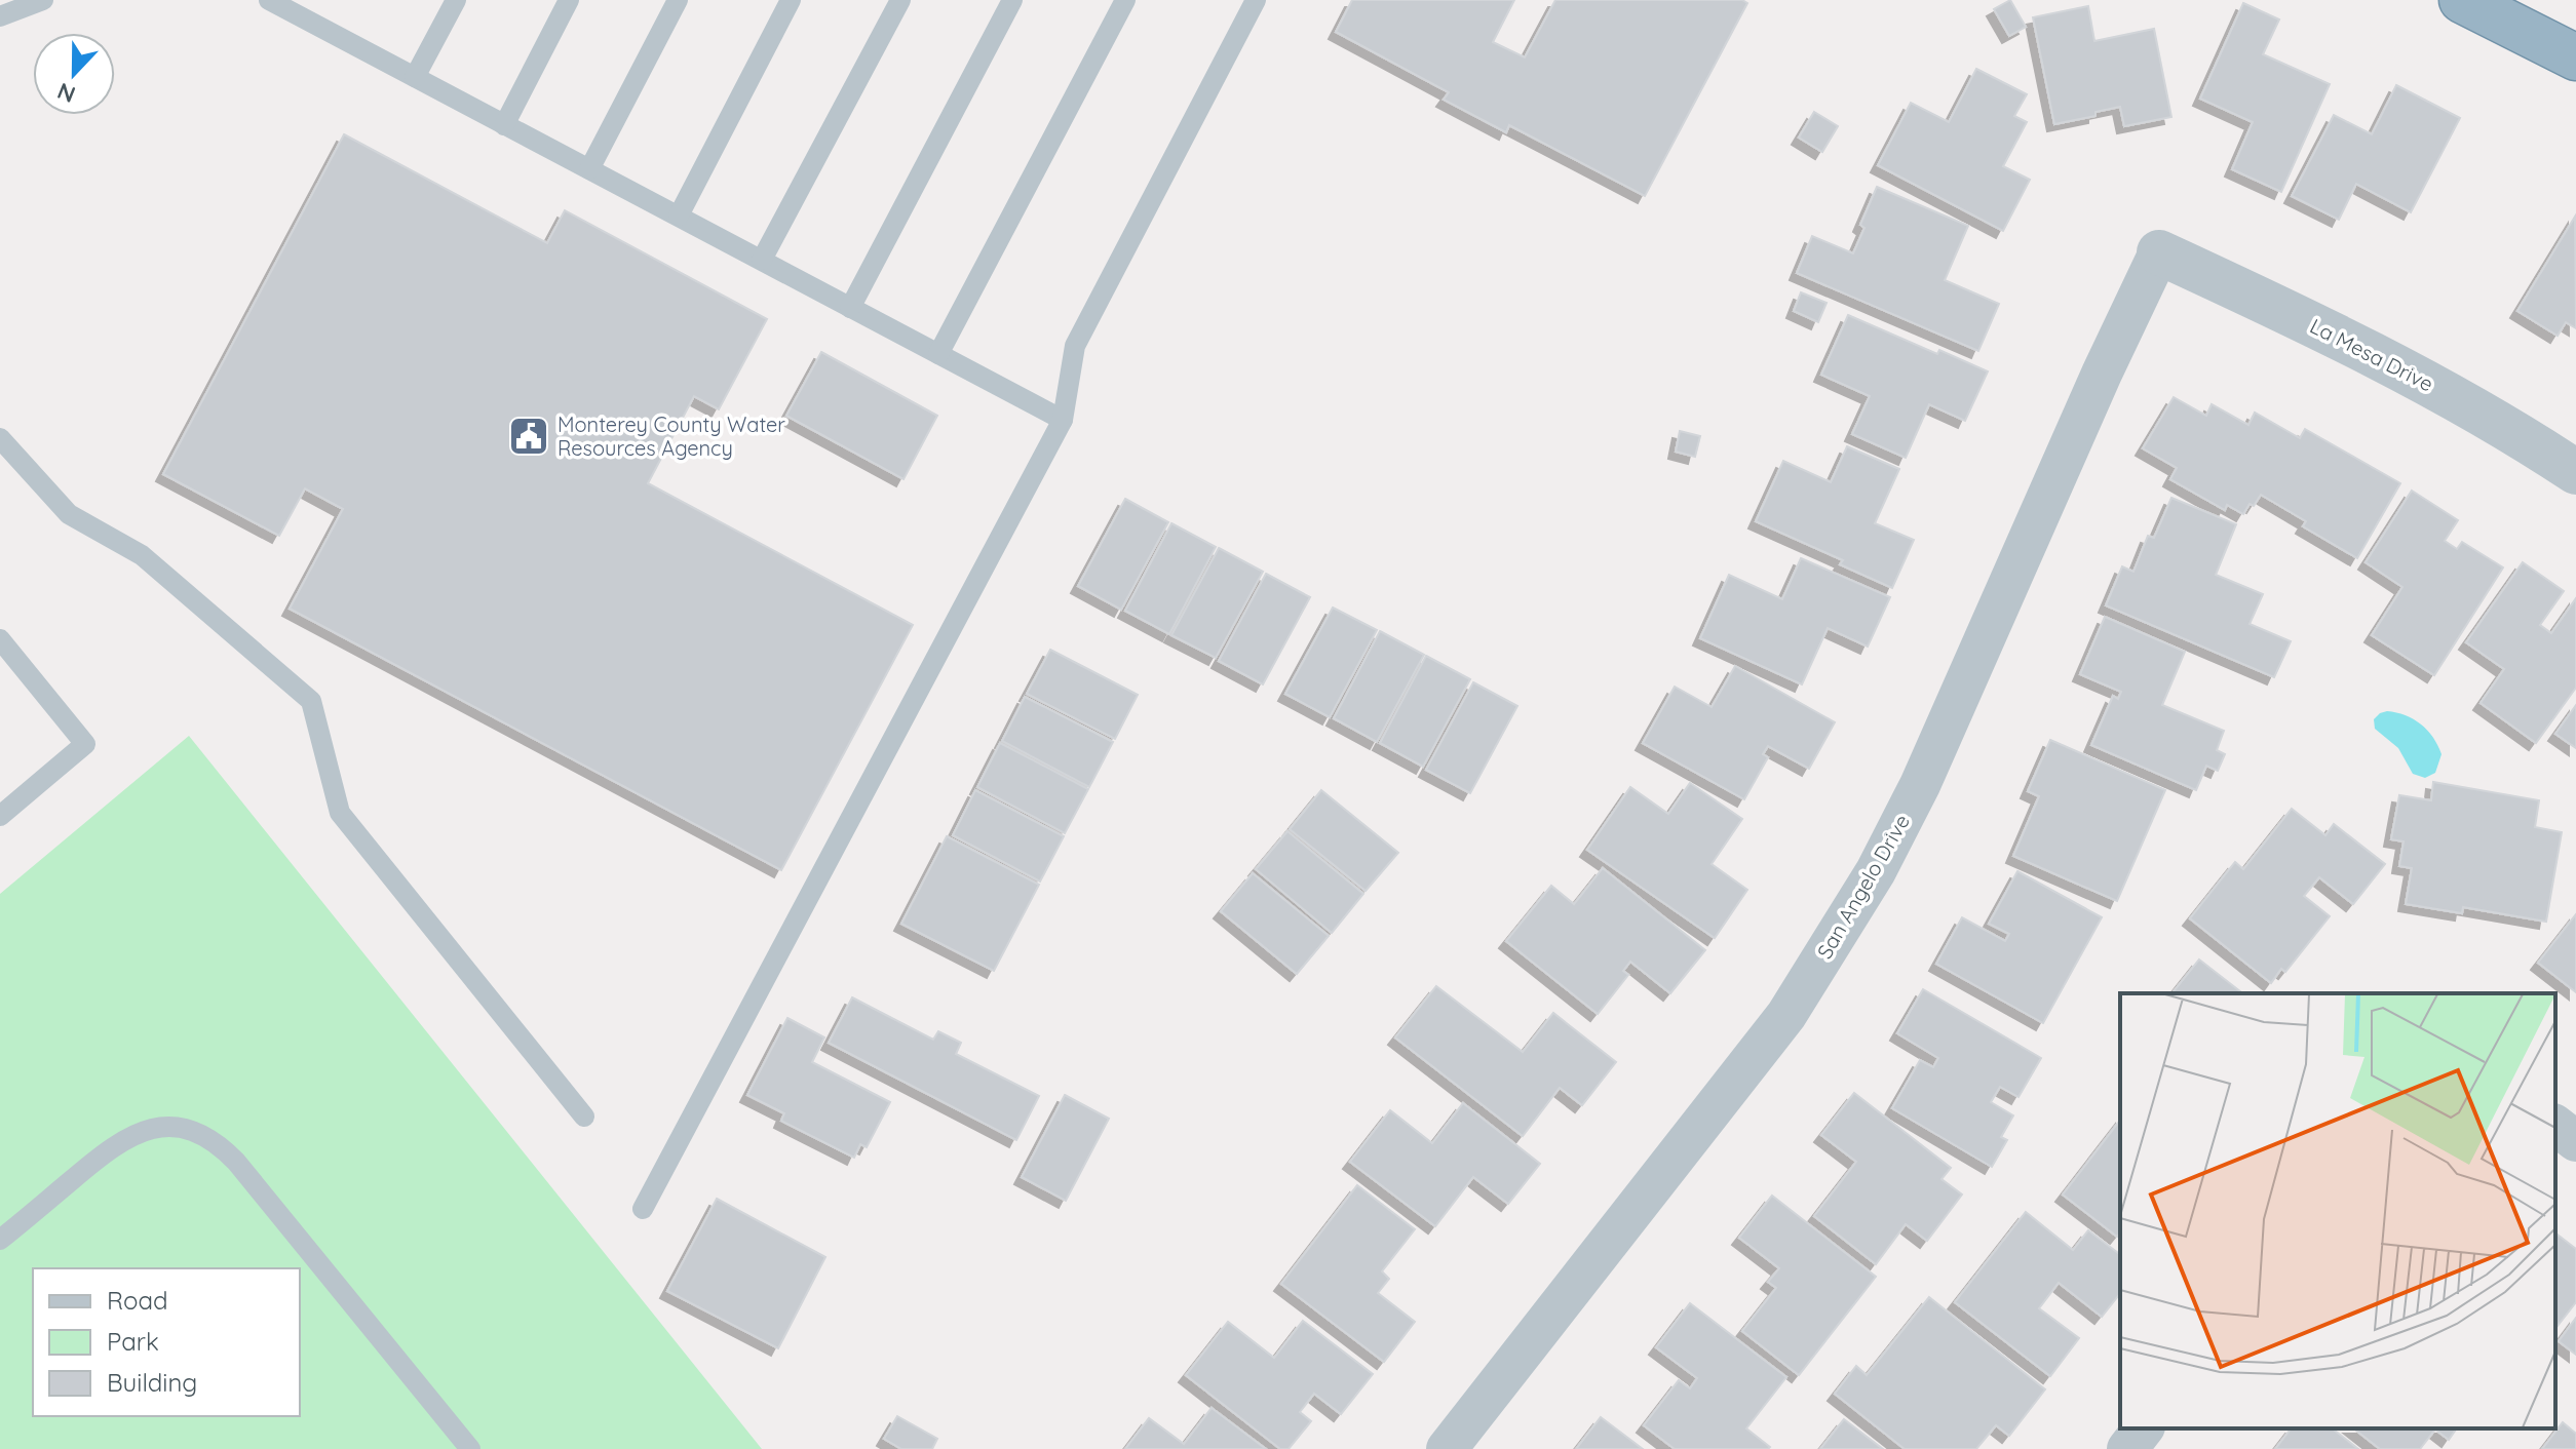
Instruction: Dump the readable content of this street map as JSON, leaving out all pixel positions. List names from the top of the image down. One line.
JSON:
{"streets":{"street":["La Mesa Drive","San Angelo Drive"]},"crossings":[["La Mesa Drive","San Angelo Drive"]],"places":{"public building":["Monterey County Water Resources Agency"]},"legend":["Road","Park","Building"],"north":"bottom"}
